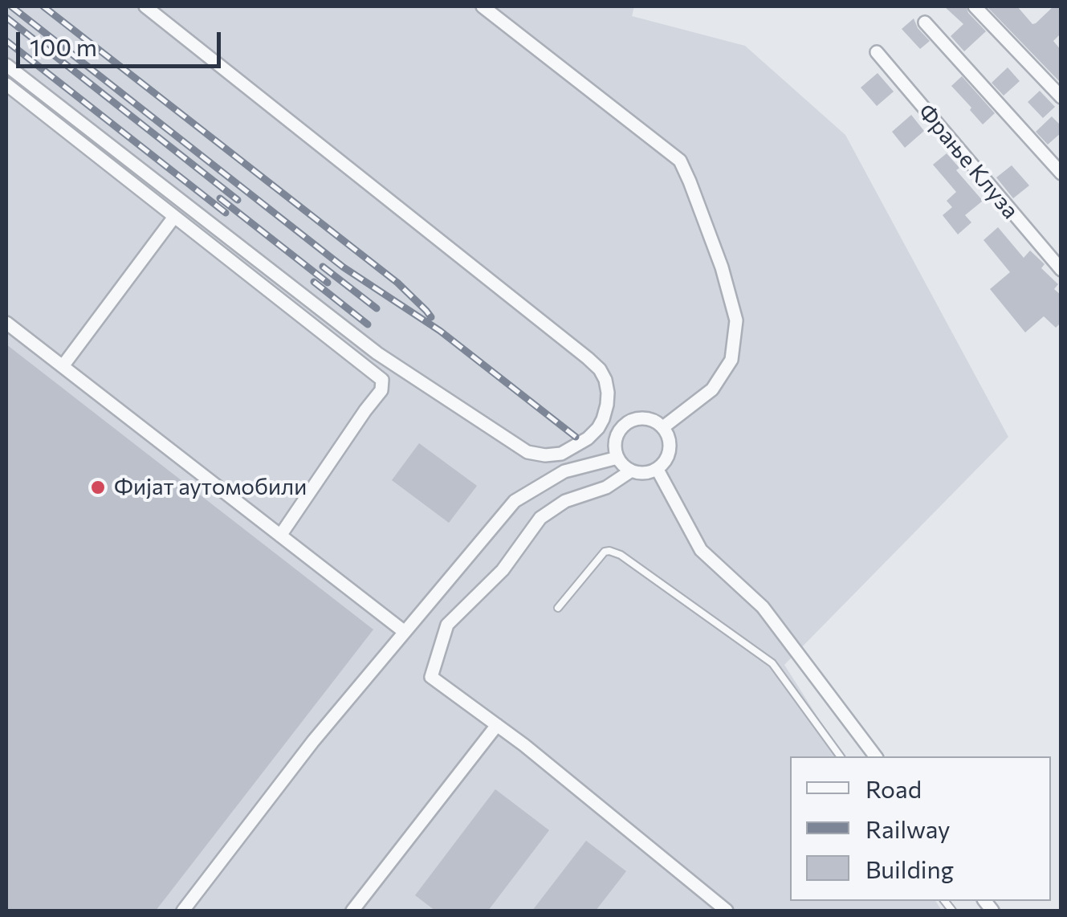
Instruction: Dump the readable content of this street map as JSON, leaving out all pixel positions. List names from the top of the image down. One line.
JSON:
{"streets":{"street":["Фрање Клуза"]},"places":["Фијат аутомобили"],"legend":["Road","Railway","Building"],"scale_bar":"100 m"}
